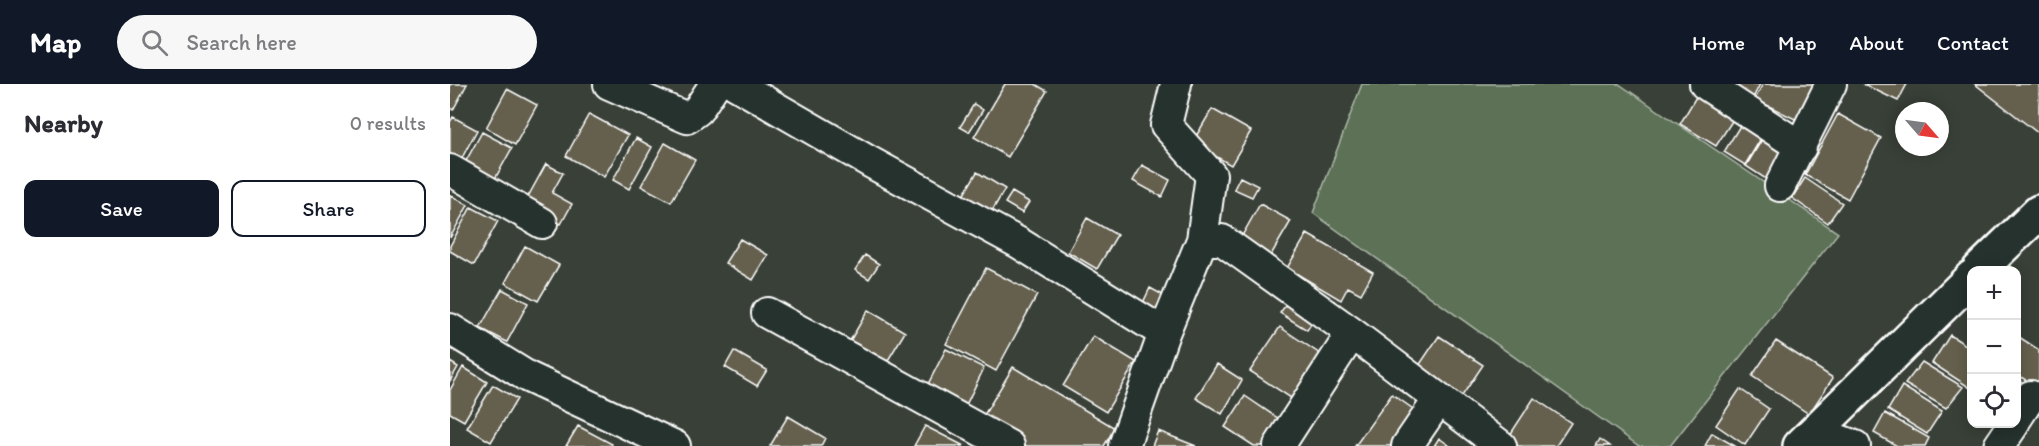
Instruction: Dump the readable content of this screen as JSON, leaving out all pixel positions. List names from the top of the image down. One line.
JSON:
{"north":"bottom right","page":{"header":"Map","search":"Search here","nav":["Home","Map","About","Contact"],"heading":["Nearby","0 results"],"buttons":["Save","Share"],"map_buttons":["+","−"]}}
